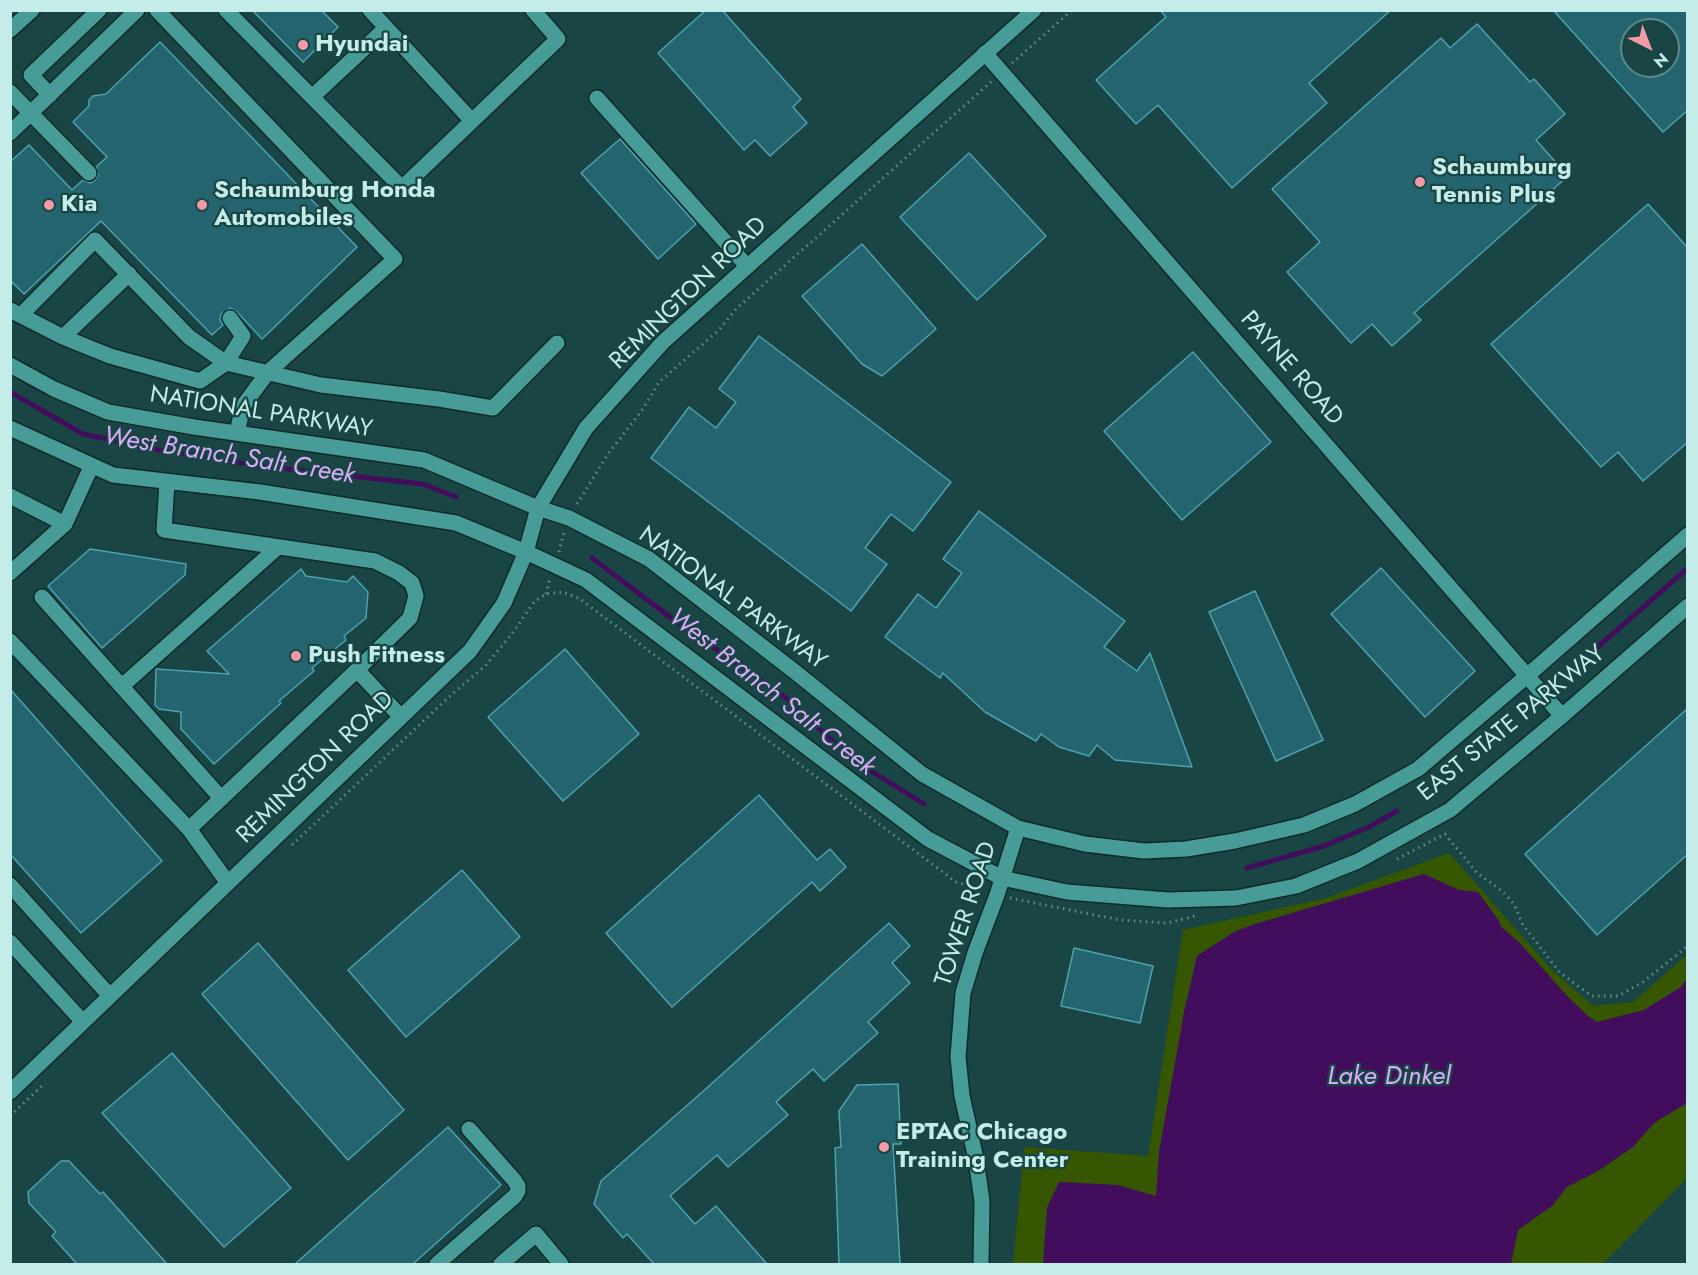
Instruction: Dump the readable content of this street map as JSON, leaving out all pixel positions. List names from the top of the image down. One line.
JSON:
{"streets":{"street":["REMINGTON ROAD","PAYNE ROAD","NATIONAL PARKWAY","EAST STATE PARKWAY","TOWER ROAD"]},"crossings":[["REMINGTON ROAD","PAYNE ROAD"],["REMINGTON ROAD","NATIONAL PARKWAY"],["PAYNE ROAD","EAST STATE PARKWAY"],["NATIONAL PARKWAY","EAST STATE PARKWAY"],["NATIONAL PARKWAY","TOWER ROAD"],["EAST STATE PARKWAY","TOWER ROAD"]],"water":["West Branch Salt Creek","Lake Dinkel"],"places":["Hyundai","Schaumburg Tennis Plus","Kia","Schaumburg Honda Automobiles","Push Fitness","EPTAC Chicago Training Center"],"north":"bottom right"}
